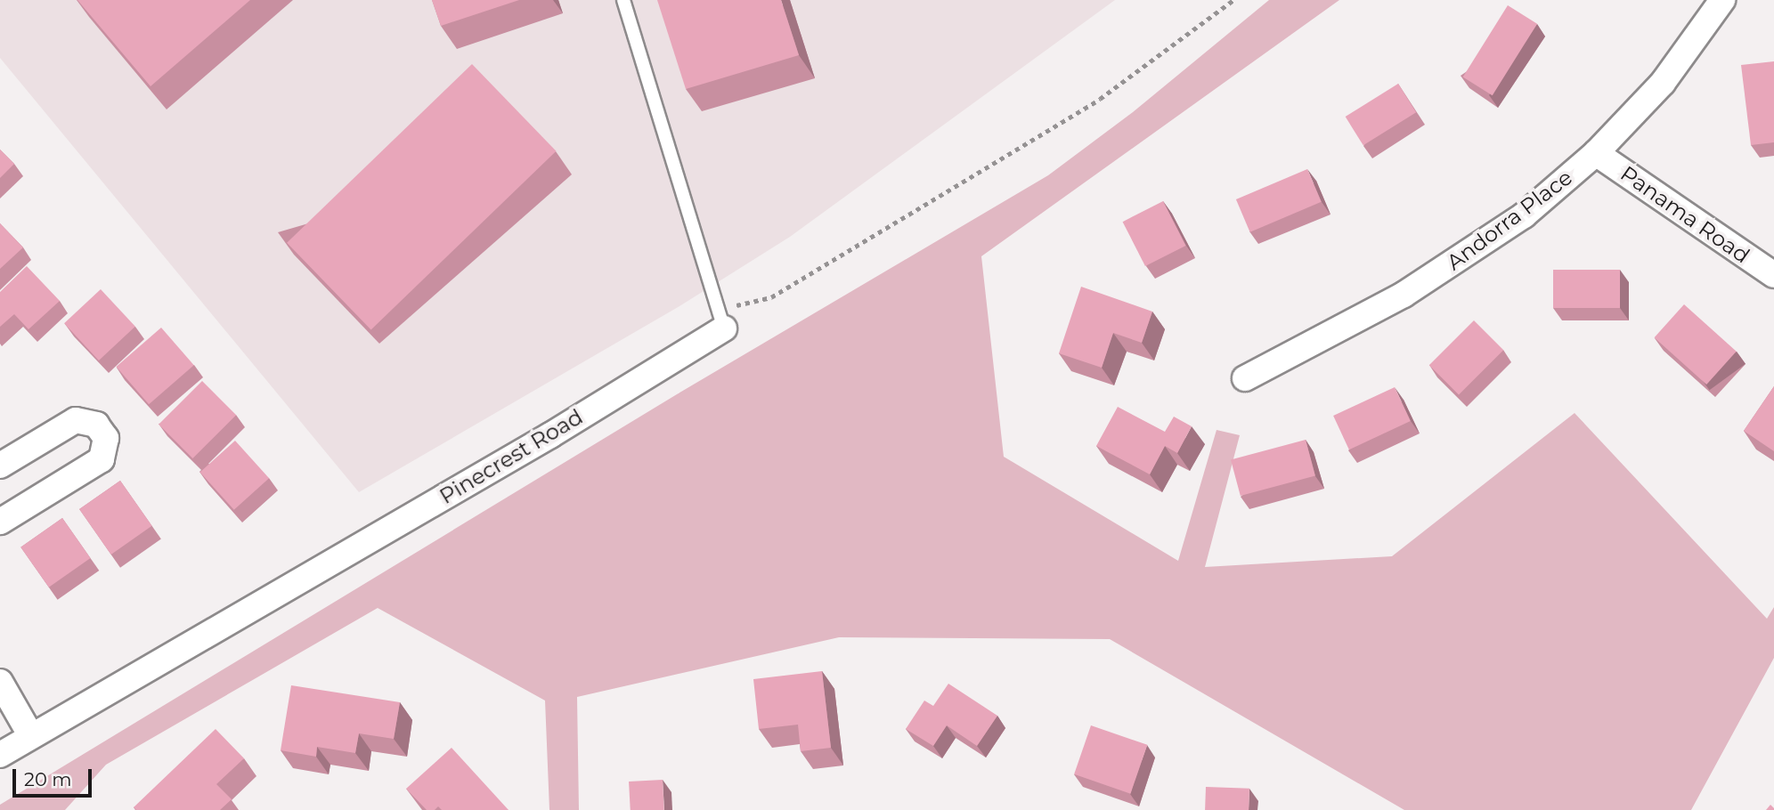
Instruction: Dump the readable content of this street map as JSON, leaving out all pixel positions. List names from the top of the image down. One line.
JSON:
{"streets":{"street":["Panama Road","Andorra Place","Pinecrest Road"]},"crossings":[["Panama Road","Andorra Place"]],"scale_bar":"20 m"}
